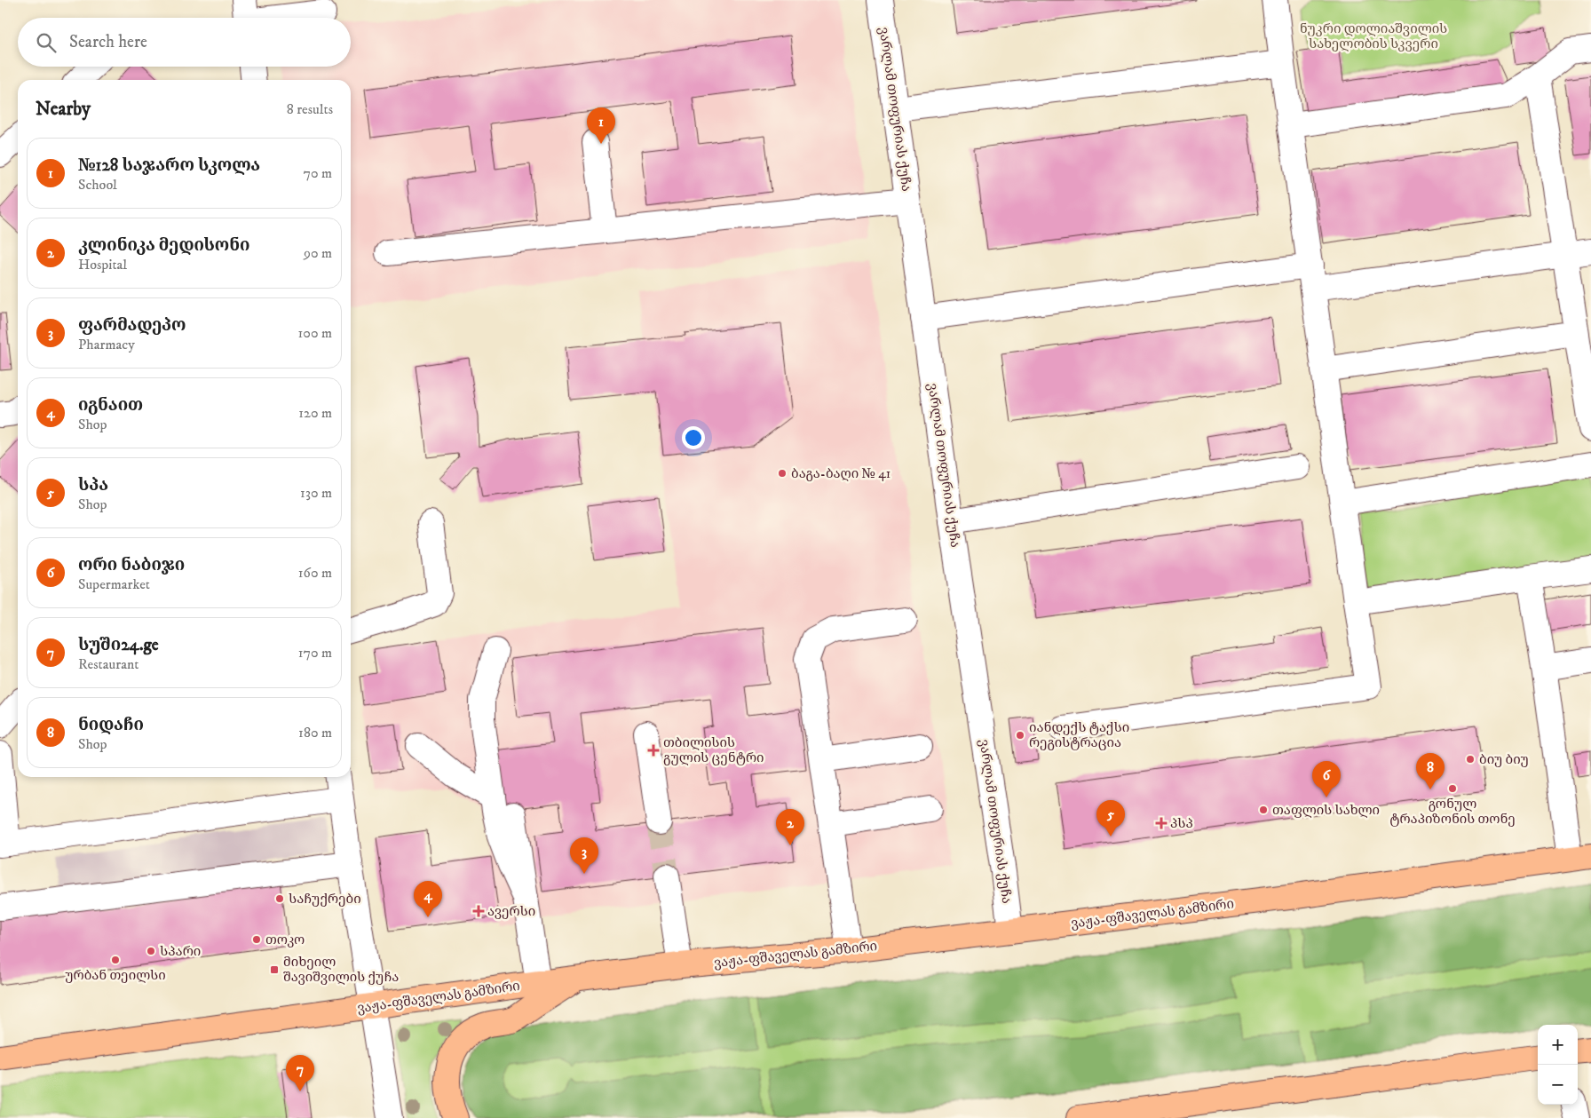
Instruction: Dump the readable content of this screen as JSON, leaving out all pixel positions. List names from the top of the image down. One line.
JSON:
{"streets":{"main road":["ვაჟა-ფშაველას გამზირი"],"street":["ვარლამ თოფურიას ქუჩა"]},"crossings":[["ვარლამ თოფურიას ქუჩა","ვაჟა-ფშაველას გამზირი"]],"parks":["ნუკრი დოლიაშვილის სახელობის სკვერი"],"places":{"other":["ბაგა-ბაღი № 41","იანდექს ტაქსი რეგისტრაცია","ბიუ ბიუ","გონულ ტრაპიზონის თონე","თაფლის სახლი","საჩუქრები","თოკო","სპარი","ურბან თეილსი"],"health":["თბილისის გულის ცენტრი","პსპ","ავერსი"],"transit":["მიხეილ შავიშვილის ქუჩა"]},"page":{"search":"Search here","heading":["Nearby","8 results"],"pins":["1","8","6","5","2","3","4","7"],"list":[{"mark":"1","name":"№128 საჯარო სკოლა","note":"School","value":"70 m"},{"mark":"2","name":"კლინიკა მედისონი","note":"Hospital","value":"90 m"},{"mark":"3","name":"ფარმადეპო","note":"Pharmacy","value":"100 m"},{"mark":"4","name":"იგნაით","note":"Shop","value":"120 m"},{"mark":"5","name":"სპა","note":"Shop","value":"130 m"},{"mark":"6","name":"ორი ნაბიჯი","note":"Supermarket","value":"160 m"},{"mark":"7","name":"სუში24.ge","note":"Restaurant","value":"170 m"},{"mark":"8","name":"ნიდაჩი","note":"Shop","value":"180 m"}],"map_buttons":["+","−"]}}
